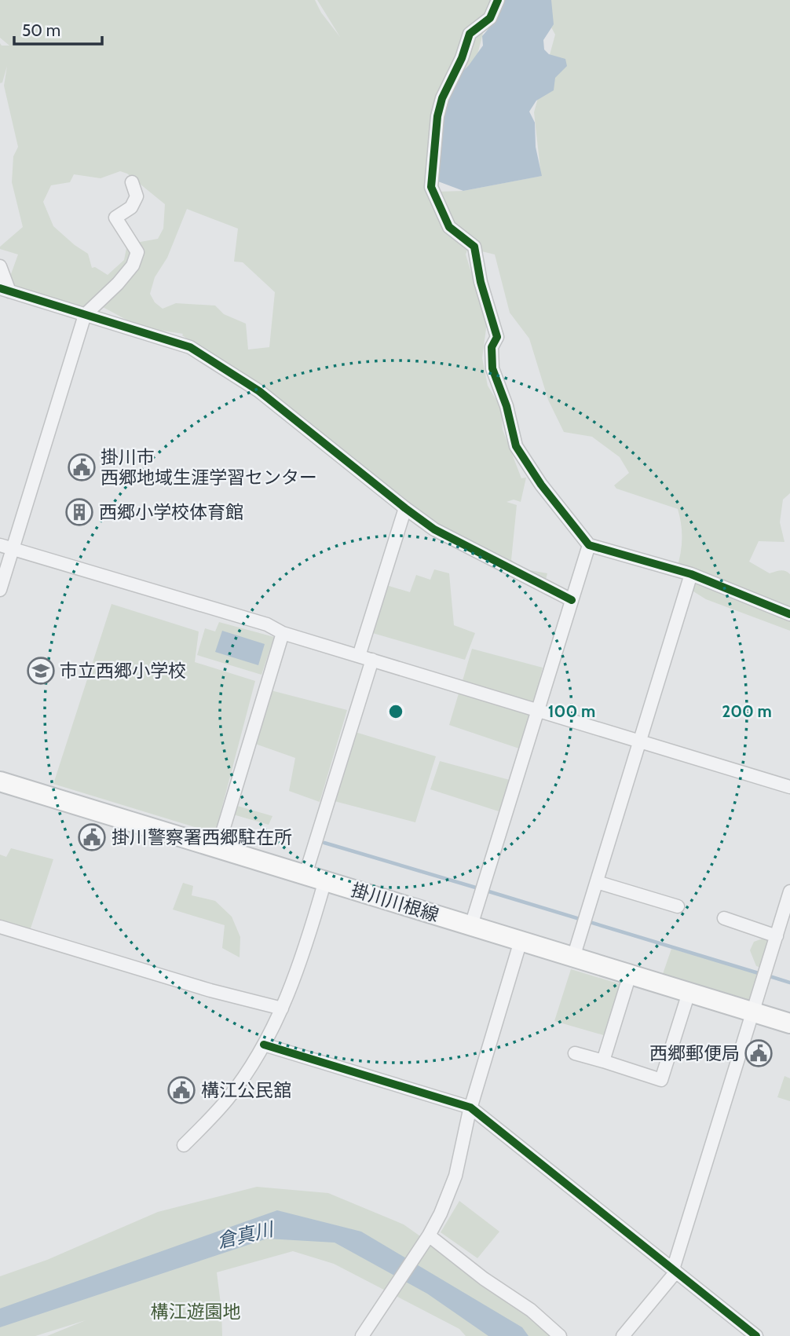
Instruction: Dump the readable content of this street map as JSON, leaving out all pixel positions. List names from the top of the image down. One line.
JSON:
{"streets":{"main road":["掛川川根線"]},"water":["倉真川"],"parks":["構江遊園地"],"places":{"public building":["掛川市 西郷地域生涯学習センター","掛川警察署西郷駐在所","西郷郵便局","構江公民舘"],"building":["西郷小学校体育館"],"school or university":["市立西郷小学校"]},"scale_bar":"50 m","rings":["100 m","200 m"]}
